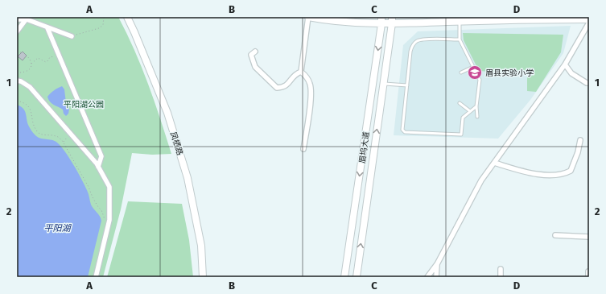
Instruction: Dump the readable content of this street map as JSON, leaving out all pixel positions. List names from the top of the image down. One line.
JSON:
{"streets":{"street":["凤栖路","眉坞大道"]},"water":["平阳湖"],"parks":["平阳湖公园"],"places":{"school or university":["眉县实验小学"]},"grid":{"columns":["A","B","C","D"],"rows":["1","2"]}}
